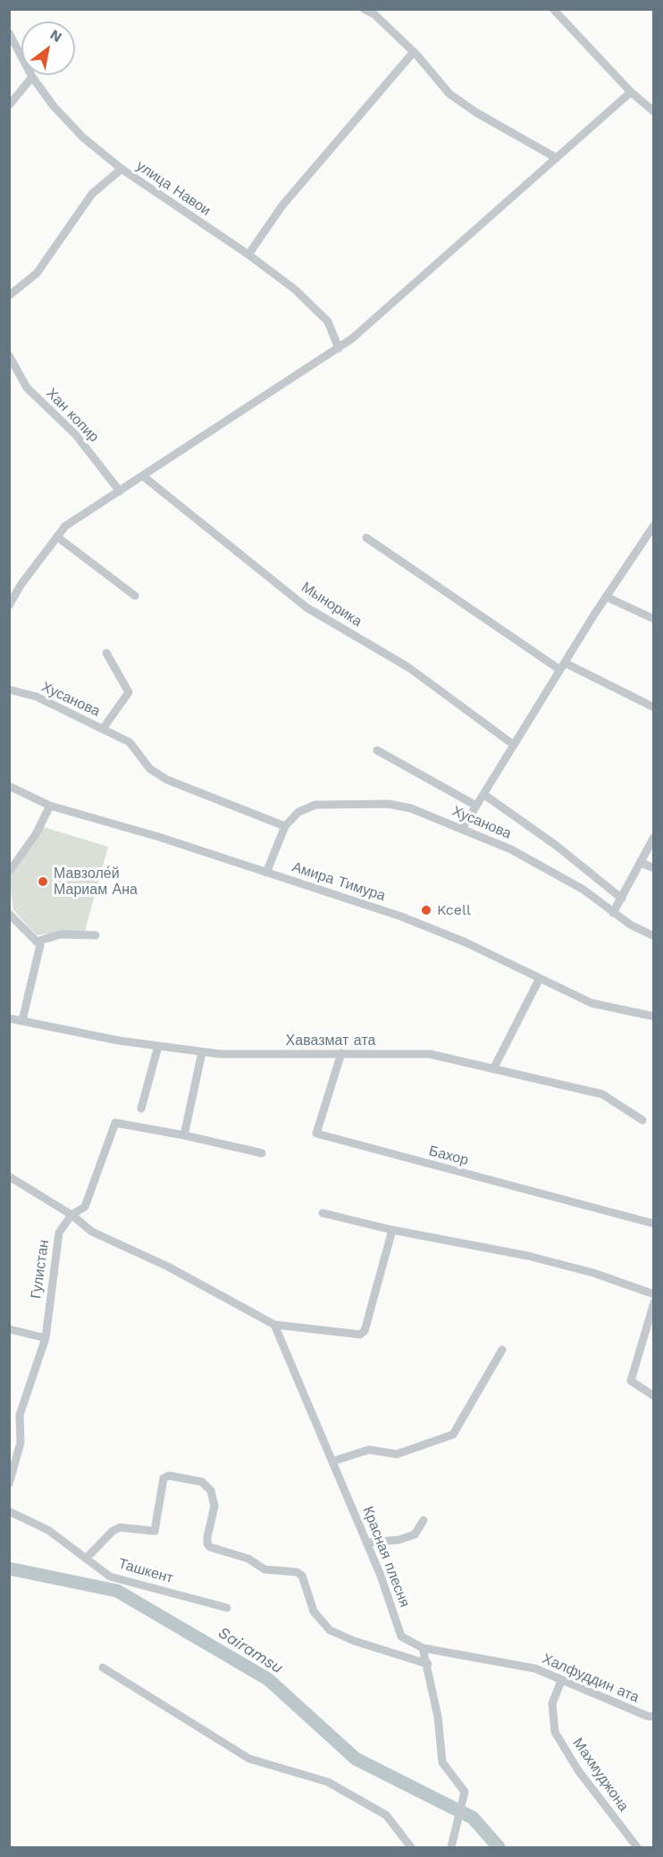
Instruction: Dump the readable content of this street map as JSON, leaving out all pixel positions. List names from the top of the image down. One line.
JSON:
{"streets":{"street":["улица Навои","Хан копир","Мынорика","Хусанова","Амира Тимура","Хавазмат ата","Бахор","Гулистан","Красная плесня","Ташкент","Халфуддин ата","Махмуджона"]},"crossings":[["Хусанова","Амира Тимура"],["Хавазмат ата","Бахор"],["Красная плесня","Халфуддин ата"],["Халфуддин ата","Махмуджона"]],"water":["Sairamsu"],"places":["Мавзоле́й Мариам Ана","Kcell"],"north":"top right"}
